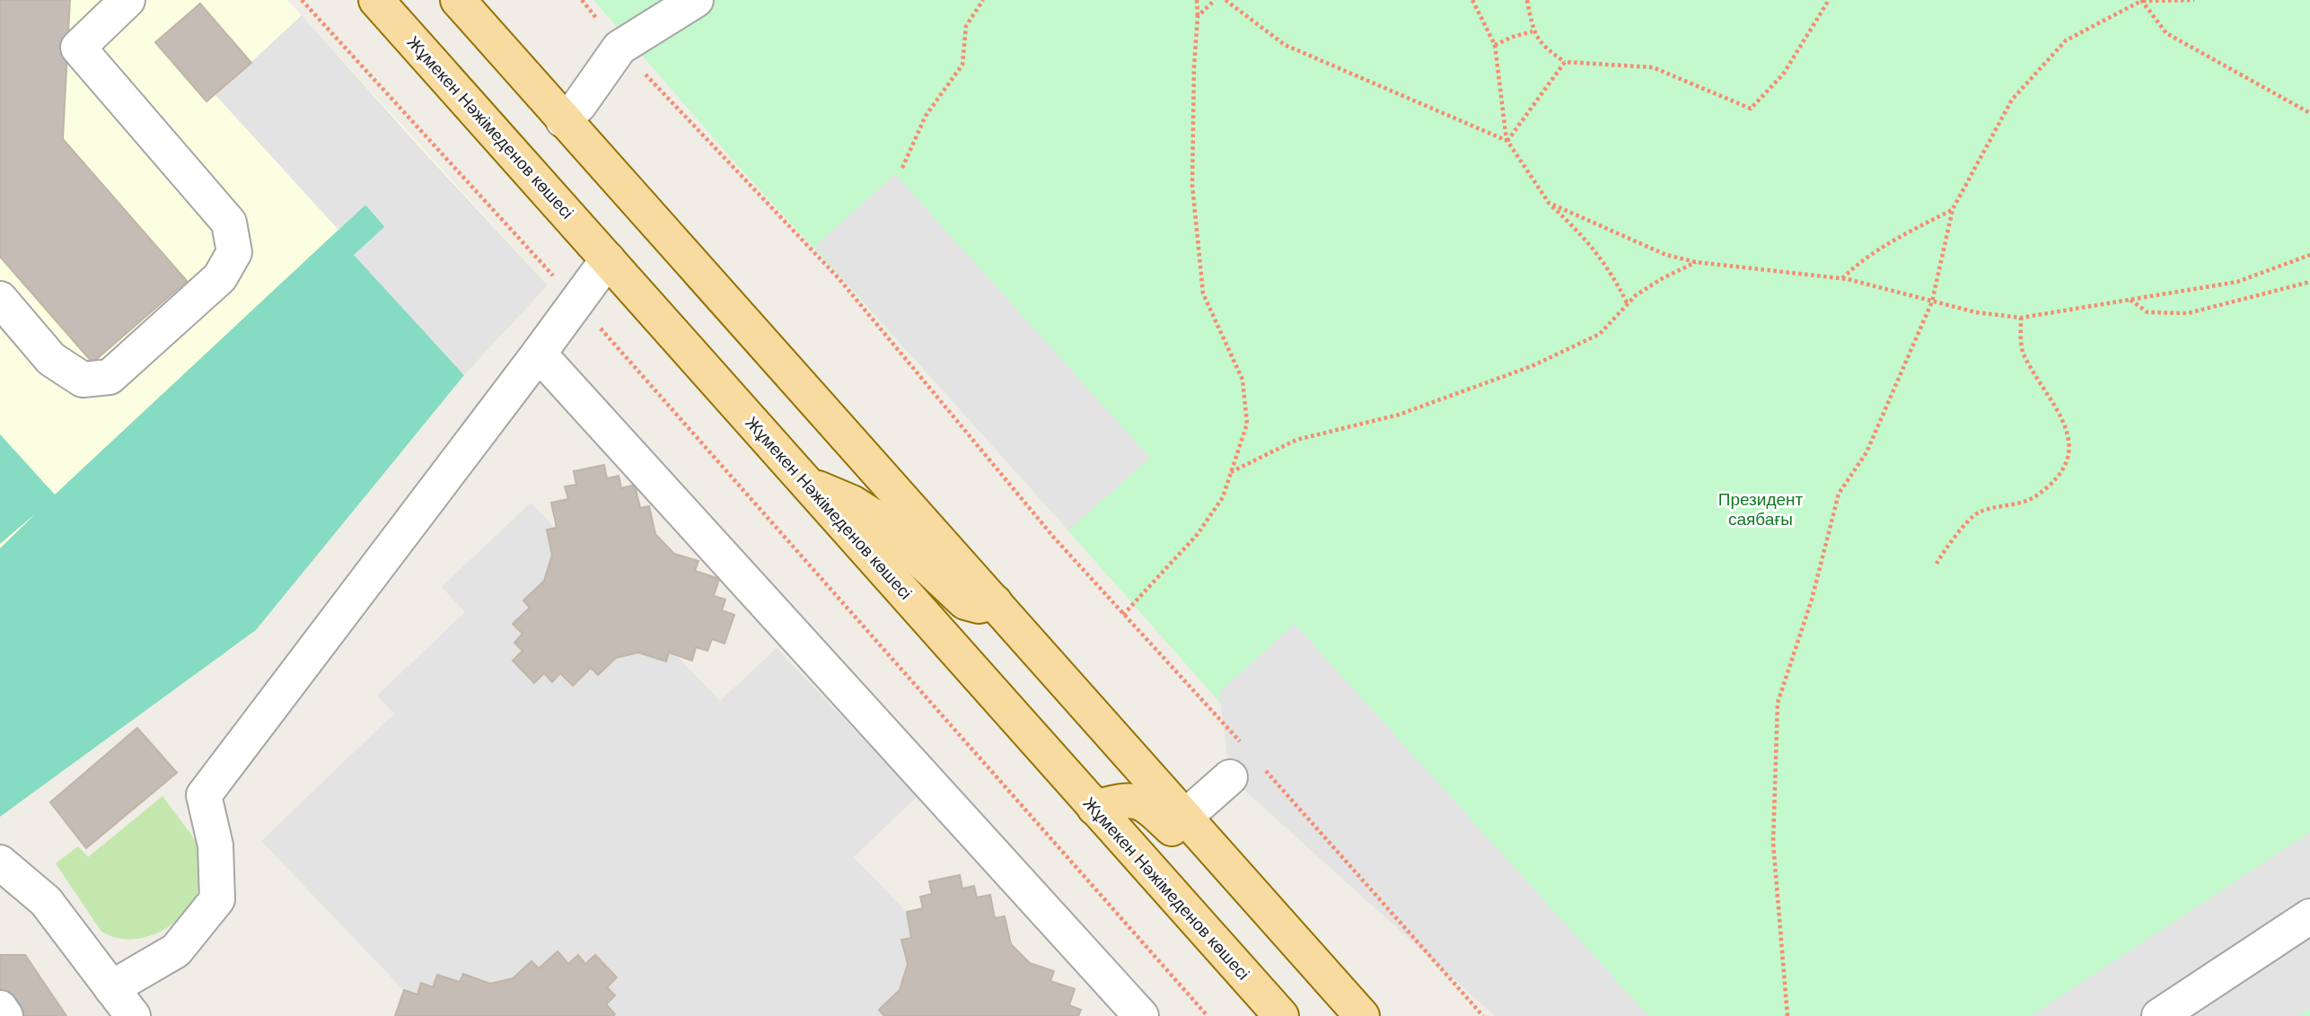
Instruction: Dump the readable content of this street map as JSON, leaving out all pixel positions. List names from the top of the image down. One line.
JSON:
{"streets":{"main road":["Жұмекен Нәжімеденов көшесі"]},"parks":["Президент саябағы"]}
